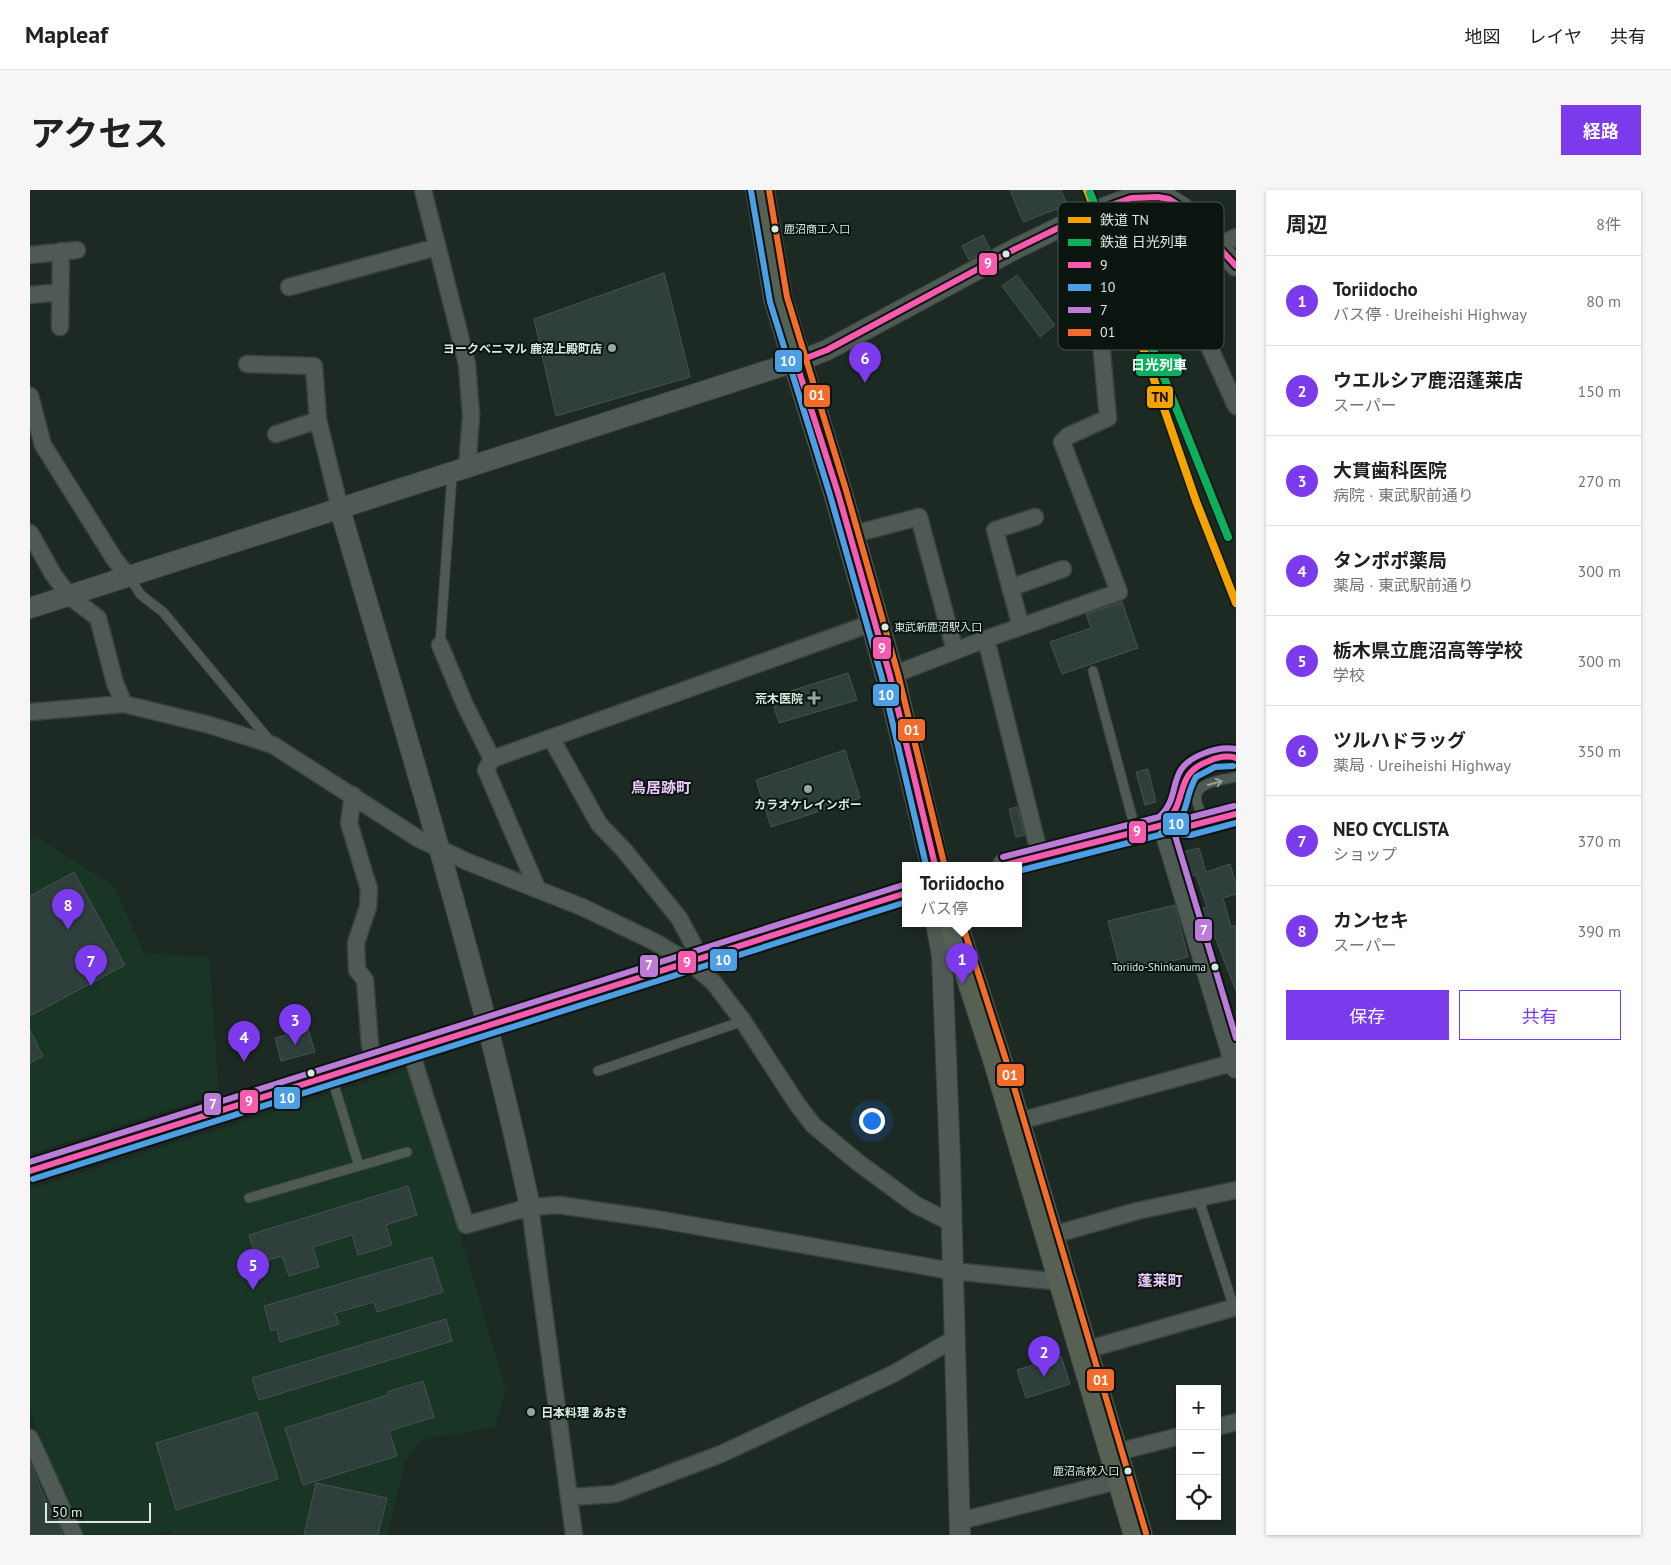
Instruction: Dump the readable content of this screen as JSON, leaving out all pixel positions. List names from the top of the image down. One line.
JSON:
{"districts":["鳥居跡町","蓬莱町"],"places":{"other":["鹿沼商工入口","ヨークベニマル 鹿沼上殿町店","東武新鹿沼駅入口","カラオケレインボー","Toriido-Shinkanuma","日本料理 あおき","鹿沼高校入口"],"health":["荒木医院"]},"lines":["rail line TN","transit line 01","transit line 10","rail line 日光列車","transit line 9","transit line 7"],"legend":["鉄道 TN","鉄道 日光列車","9","10","7","01"],"scale_bar":"50 m","page":{"header":"Mapleaf","nav":["地図","レイヤ","共有"],"title":"アクセス","buttons":["経路",["保存","共有"]],"heading":["周辺","8件"],"list":[{"mark":"1","name":"Toriidocho","note":"バス停 · Ureiheishi Highway","value":"80 m"},{"mark":"2","name":"ウエルシア鹿沼蓬莱店","note":"スーパー","value":"150 m"},{"mark":"3","name":"大貫歯科医院","note":"病院 · 東武駅前通り","value":"270 m"},{"mark":"4","name":"タンポポ薬局","note":"薬局 · 東武駅前通り","value":"300 m"},{"mark":"5","name":"栃木県立鹿沼高等学校","note":"学校","value":"300 m"},{"mark":"6","name":"ツルハドラッグ","note":"薬局 · Ureiheishi Highway","value":"350 m"},{"mark":"7","name":"NEO CYCLISTA","note":"ショップ","value":"370 m"},{"mark":"8","name":"カンセキ","note":"スーパー","value":"390 m"}],"pins":["6","8","1","7","3","4","5","2"],"popup":["Toriidocho","バス停"],"map_buttons":["+","−"],"scale":"50 m"}}
